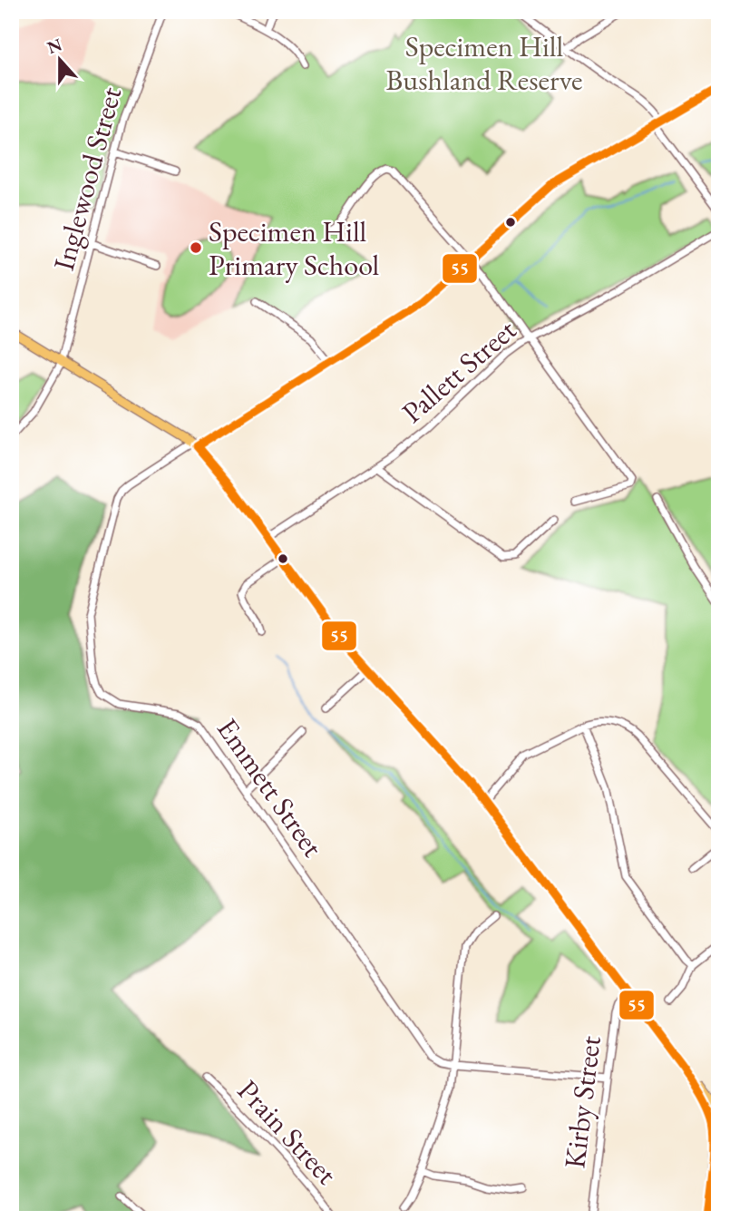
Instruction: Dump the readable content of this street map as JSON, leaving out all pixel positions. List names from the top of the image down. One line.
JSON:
{"streets":{"street":["Inglewood Street","Pallett Street","Emmett Street","Kirby Street","Prain Street"]},"crossings":[["Emmett Street","Kirby Street"]],"parks":["Specimen Hill Bushland Reserve"],"places":["Specimen Hill Primary School"],"lines":["transit line 55"],"north":"top"}
